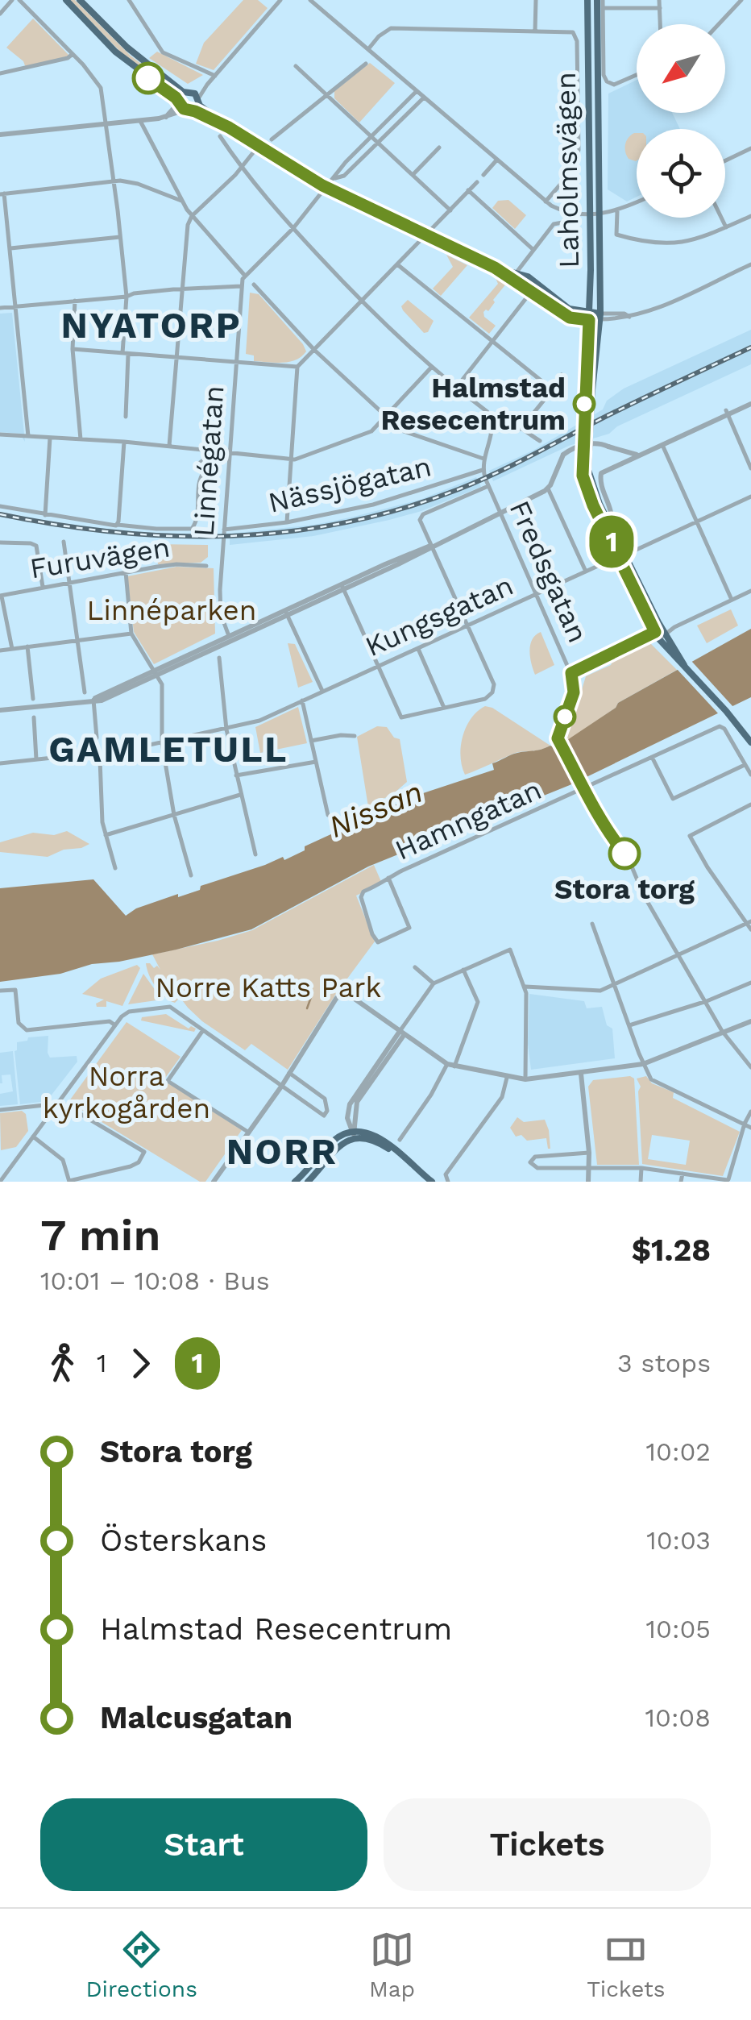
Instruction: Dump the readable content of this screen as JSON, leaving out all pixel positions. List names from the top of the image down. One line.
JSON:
{"streets":{"highway":["Laholmsvägen"],"street":["Linnégatan","Nässjögatan","Furuvägen","Fredsgatan","Kungsgatan","Hamngatan"]},"crossings":[["Linnégatan","Nässjögatan"],["Nässjögatan","Fredsgatan"],["Fredsgatan","Kungsgatan"],["Fredsgatan","Hamngatan"]],"districts":["NYATORP","GAMLETULL","NORR"],"water":["Nissan"],"parks":["Linnéparken","Norre Katts Park","Norra kyrkogården"],"places":["Halmstad Resecentrum","Stora torg"],"lines":["bus line 1"],"north":"bottom left","page":{"on_map":"1","heading":["7 min","10:01 – 10:08 · Bus","$1.28"],"legs":["1","1","3 stops"],"list":[{"name":"Stora torg","value":"10:02"},{"name":"Österskans","value":"10:03"},{"name":"Halmstad Resecentrum","value":"10:05"},{"name":"Malcusgatan","value":"10:08"}],"buttons":["Start","Tickets"],"tabs":["Directions","Map","Tickets"]}}
